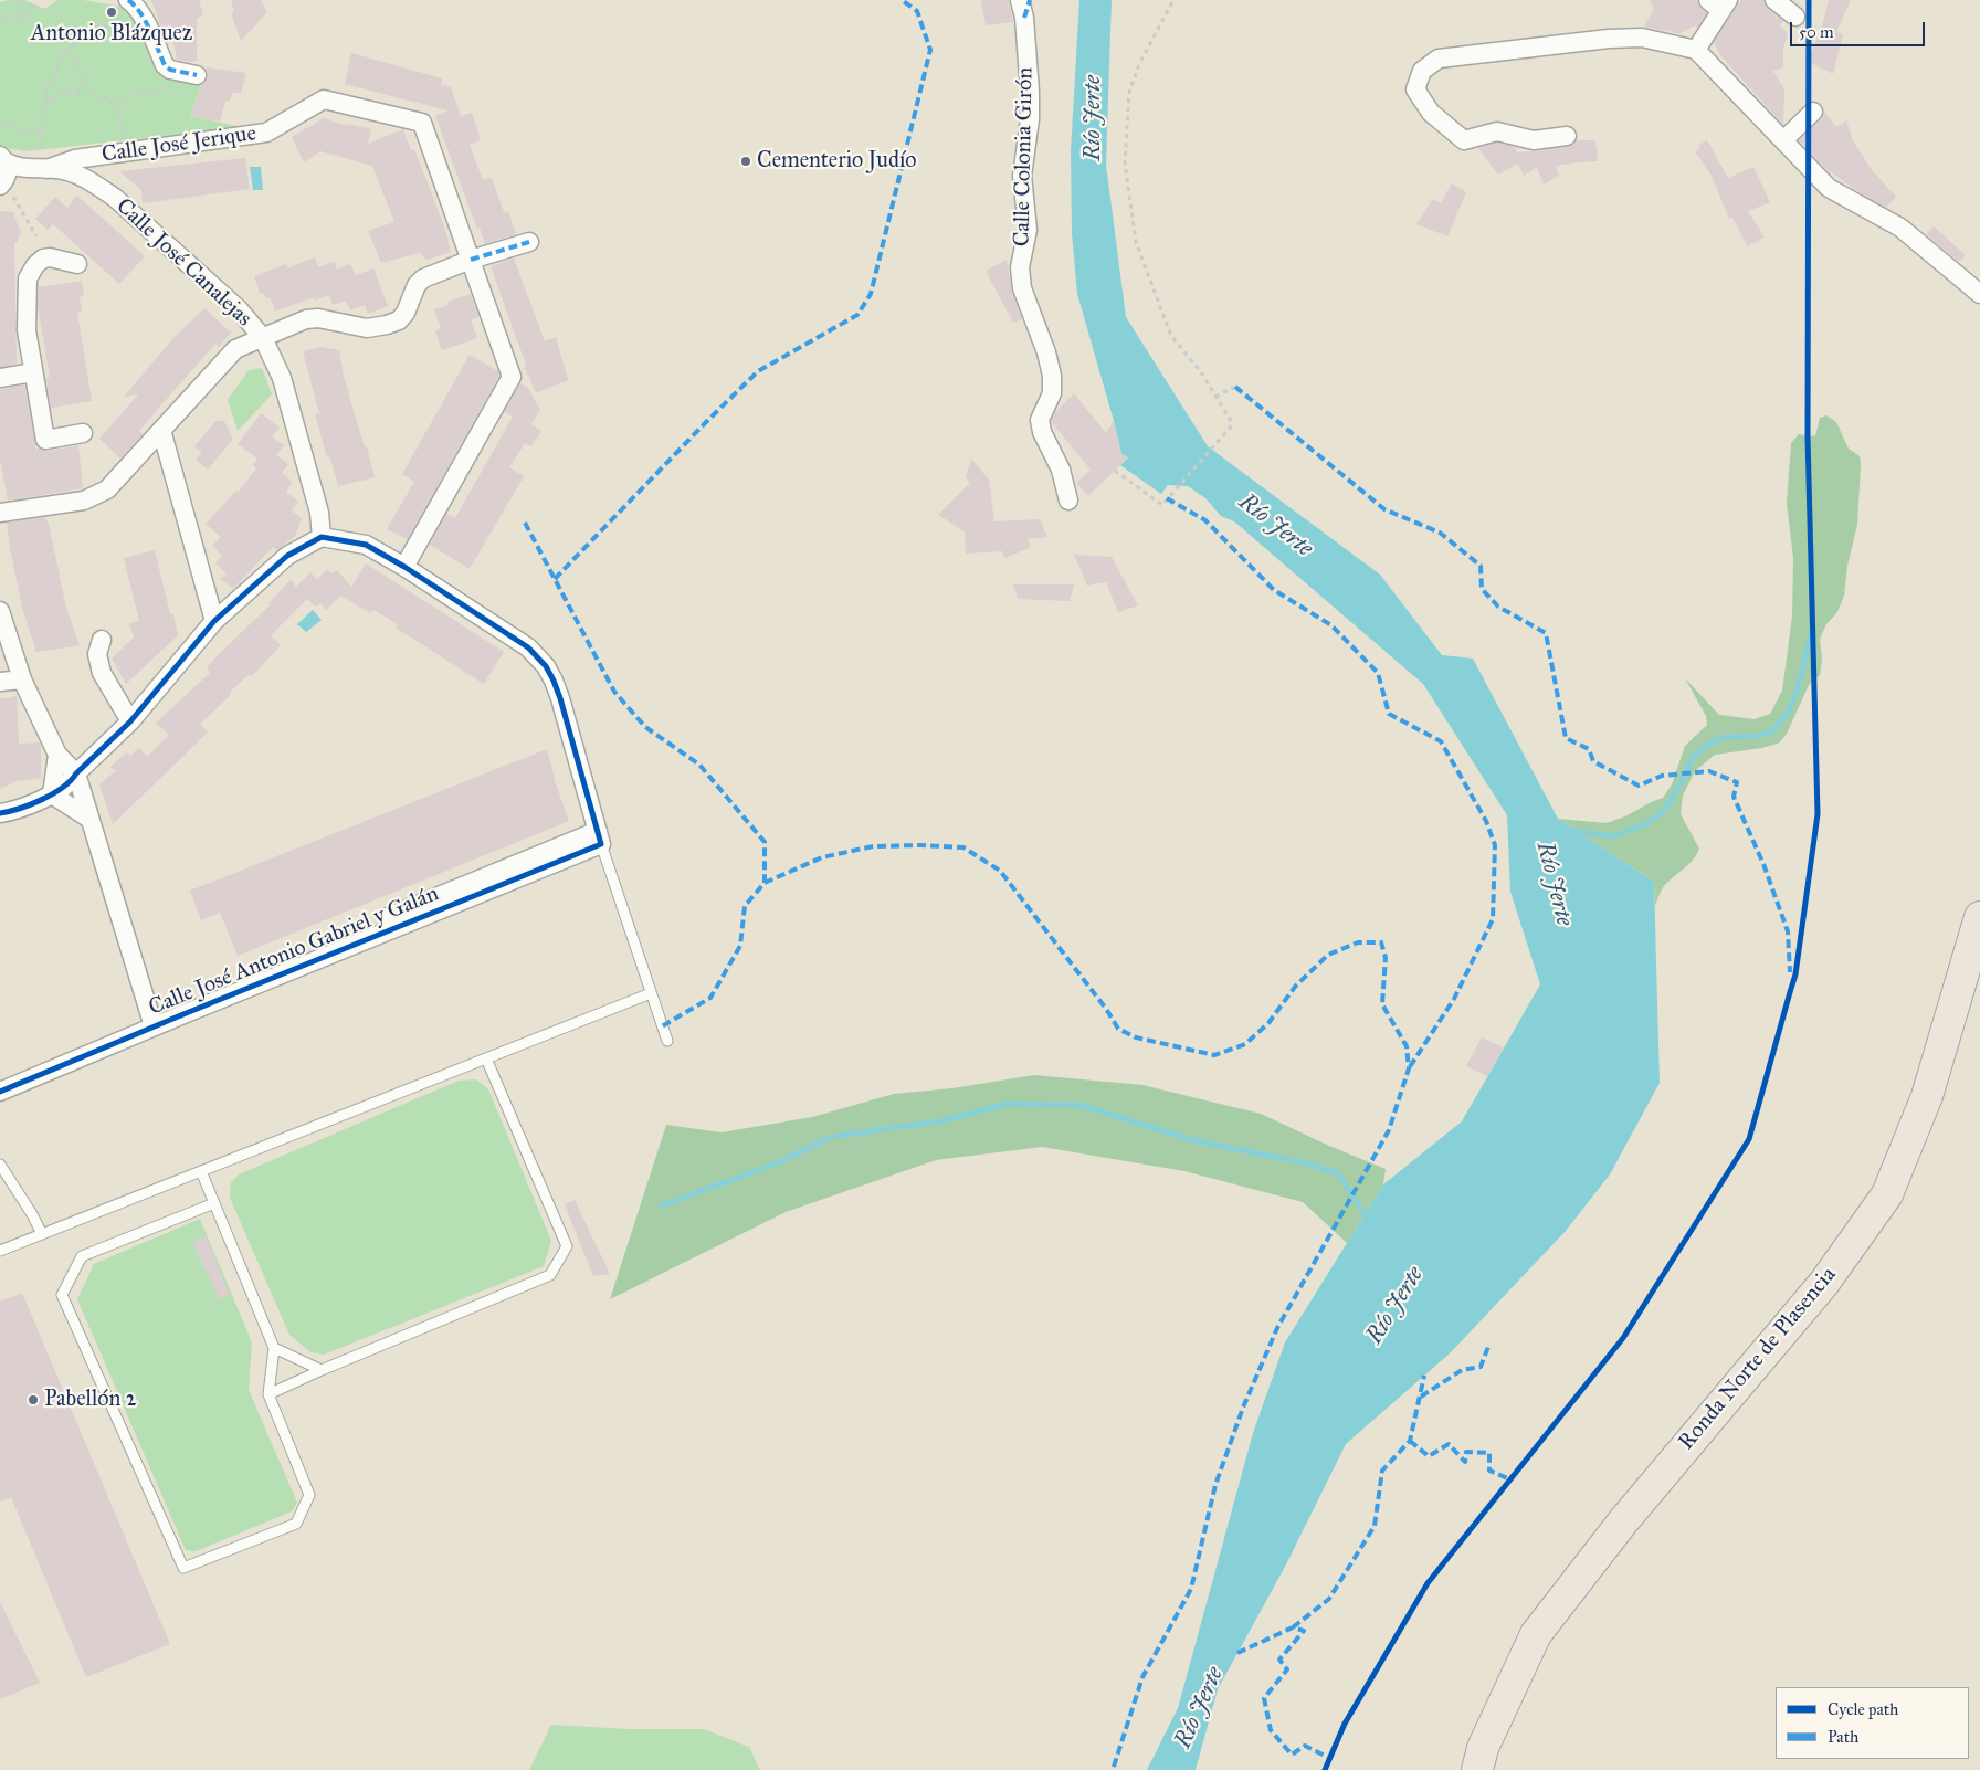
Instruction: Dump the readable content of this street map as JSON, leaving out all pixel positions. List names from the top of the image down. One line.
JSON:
{"streets":{"highway":["Ronda Norte de Plasencia"],"street":["Calle José Jerique","Calle Colonia Girón","Calle José Canalejas","Calle José Antonio Gabriel y Galán"]},"crossings":[["Calle José Jerique","Calle José Canalejas"]],"water":["Río Jerte"],"places":["Antonio Blázquez","Cementerio Judío","Pabellón 2"],"legend":["Cycle path","Path"],"scale_bar":"50 m"}
